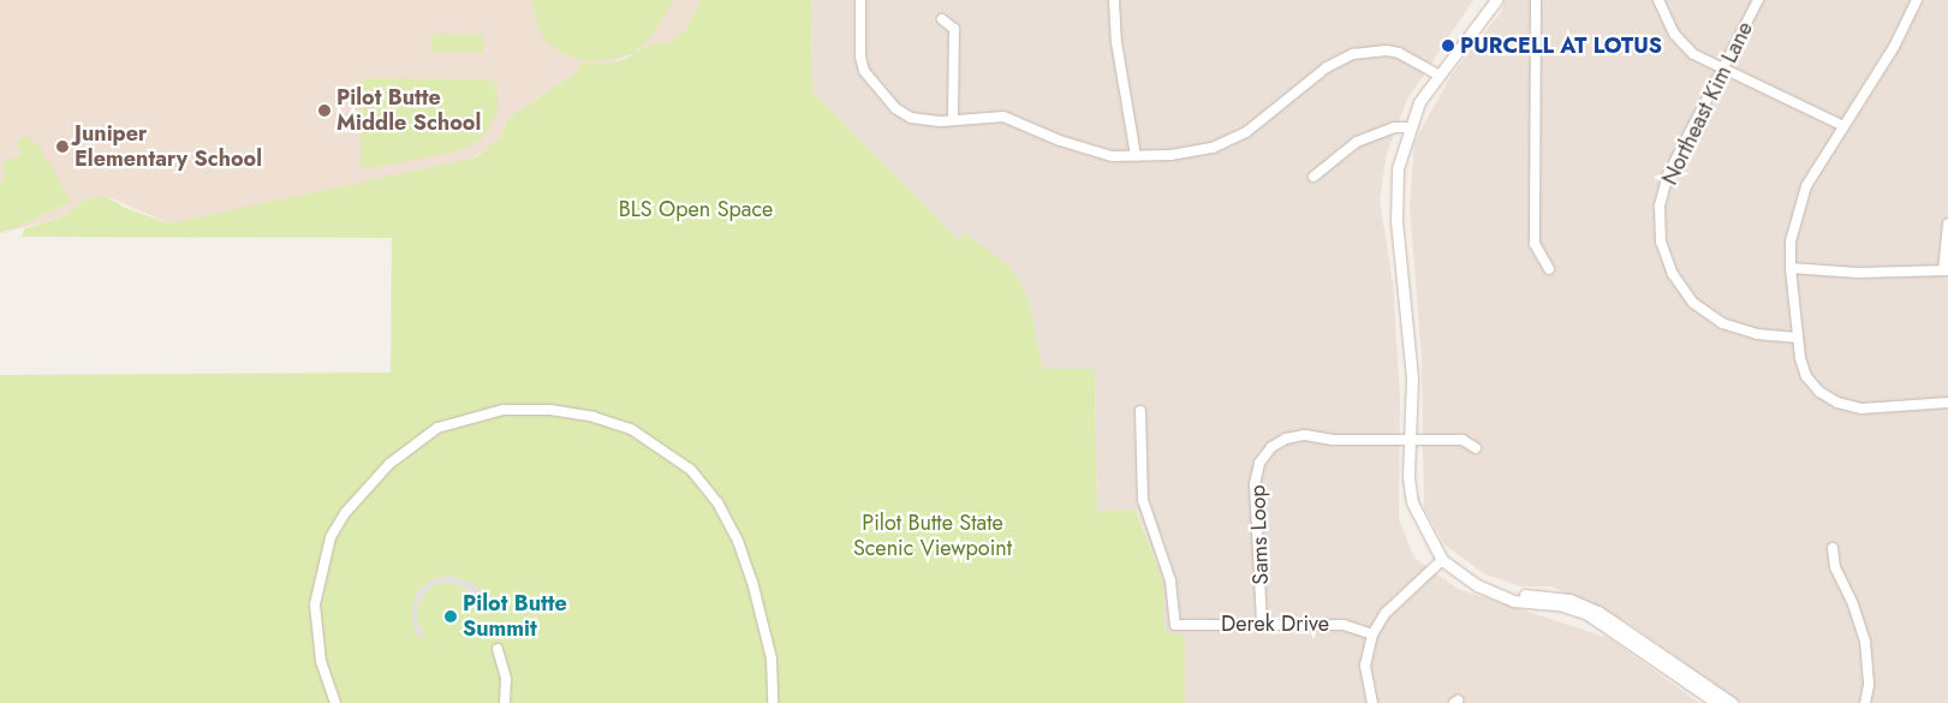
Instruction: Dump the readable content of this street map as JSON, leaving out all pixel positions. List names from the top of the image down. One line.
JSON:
{"streets":{"street":["Northeast Kim Lane","Sams Loop","Derek Drive"]},"crossings":[["Sams Loop","Derek Drive"]],"parks":["BLS Open Space","Pilot Butte State Scenic Viewpoint"],"places":["PURCELL AT LOTUS","Pilot Butte Middle School","Juniper Elementary School","Pilot Butte Summit"]}
